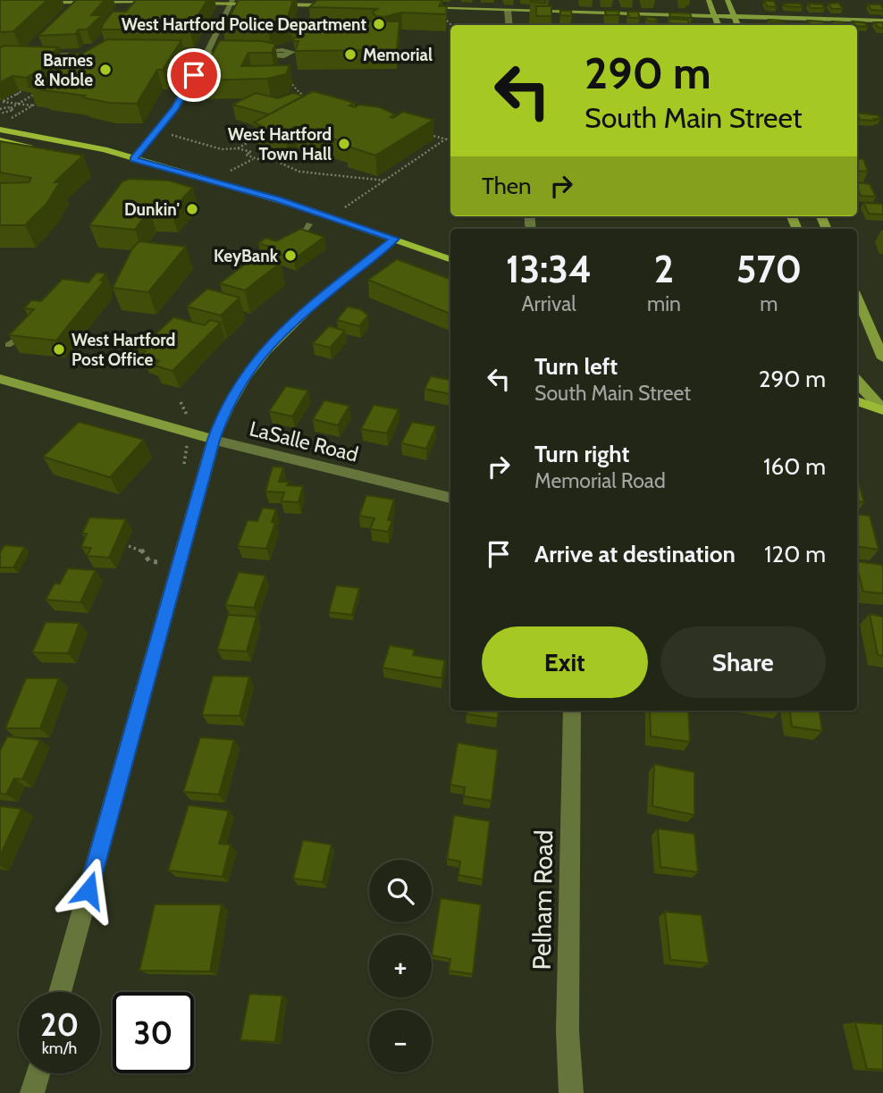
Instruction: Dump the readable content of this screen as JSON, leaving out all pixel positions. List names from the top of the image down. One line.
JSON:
{"streets":{"street":["LaSalle Road","Pelham Road"]},"places":["West Hartford Police Department","Memorial","Barnes & Noble","West Hartford Town Hall","Dunkin'","KeyBank","West Hartford Post Office"],"page":{"turn":["290 m","South Main Street"],"then":"Then","eta":["13:34","Arrival","2","min","570","m"],"list":[{"name":"Turn left","note":"South Main Street","value":"290 m"},{"name":"Turn right","note":"Memorial Road","value":"160 m"},{"name":"Arrive at destination","value":"120 m"}],"buttons":["Exit","Share"],"map_buttons":["+","−"],"speed":"20 km/h","limit":"30"}}
